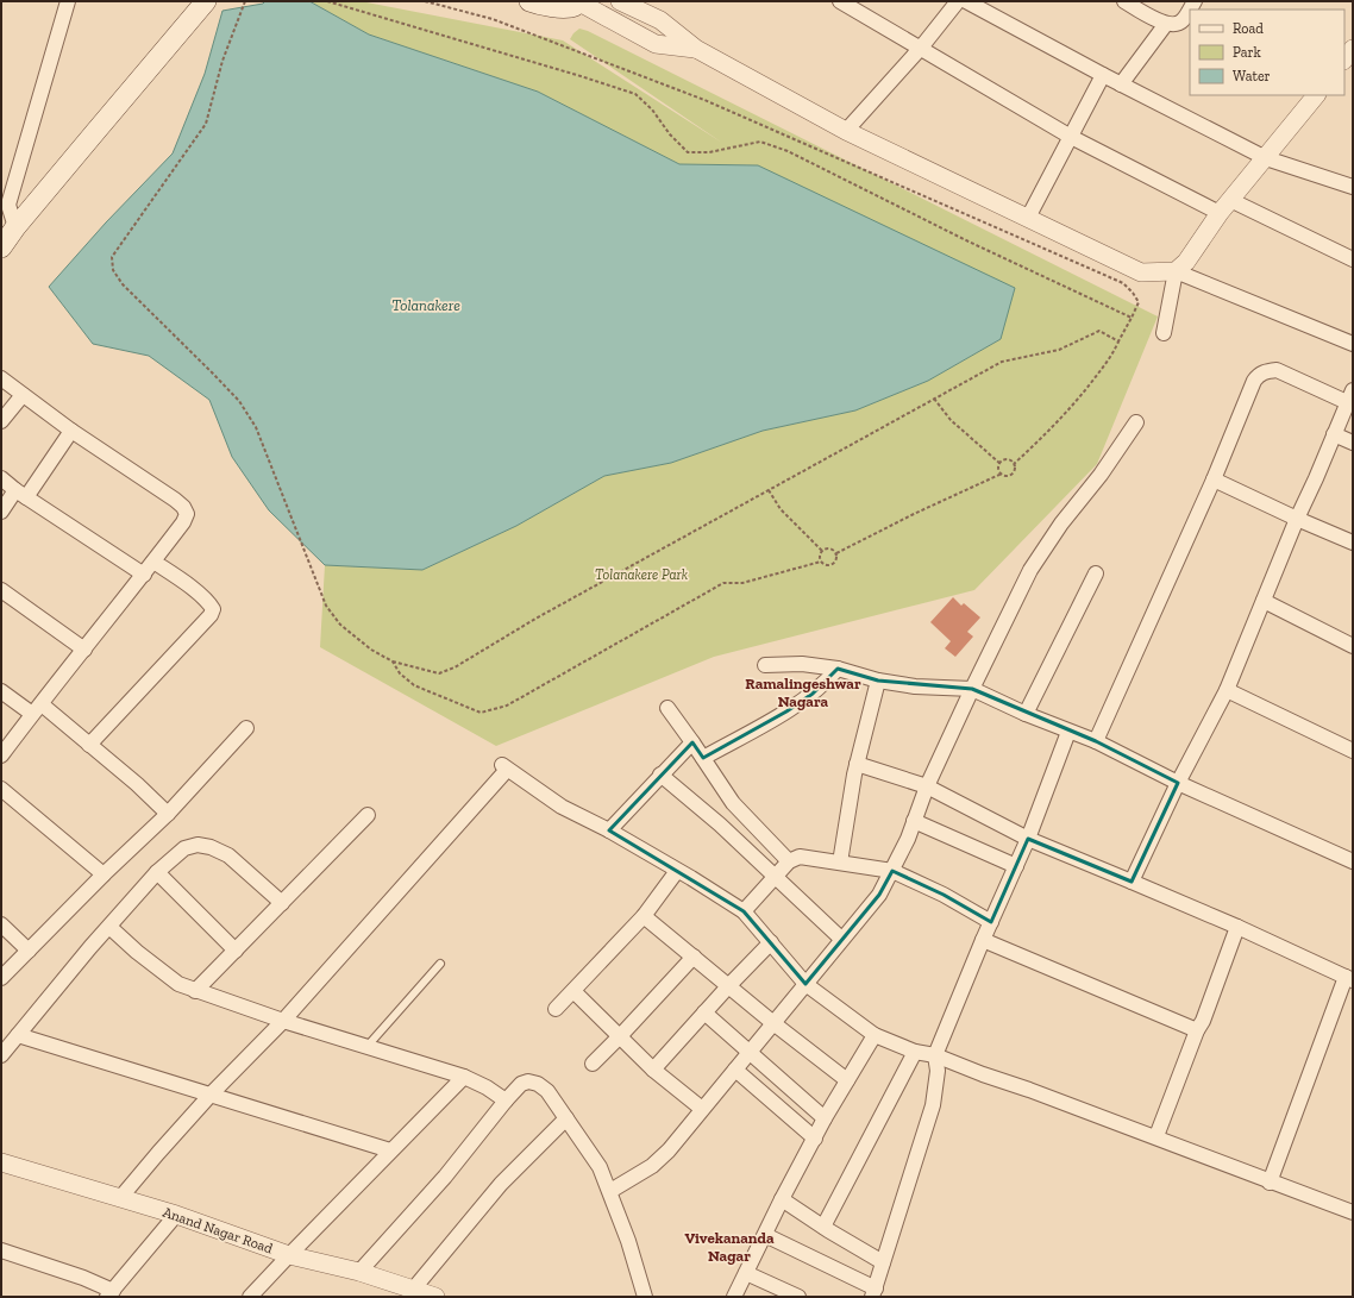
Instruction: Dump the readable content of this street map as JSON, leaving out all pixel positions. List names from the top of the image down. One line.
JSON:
{"streets":{"street":["Anand Nagar Road"]},"districts":["Ramalingeshwar Nagara","Vivekananda Nagar"],"water":["Tolanakere"],"parks":["Tolanakere Park"],"legend":["Road","Park","Water"]}
